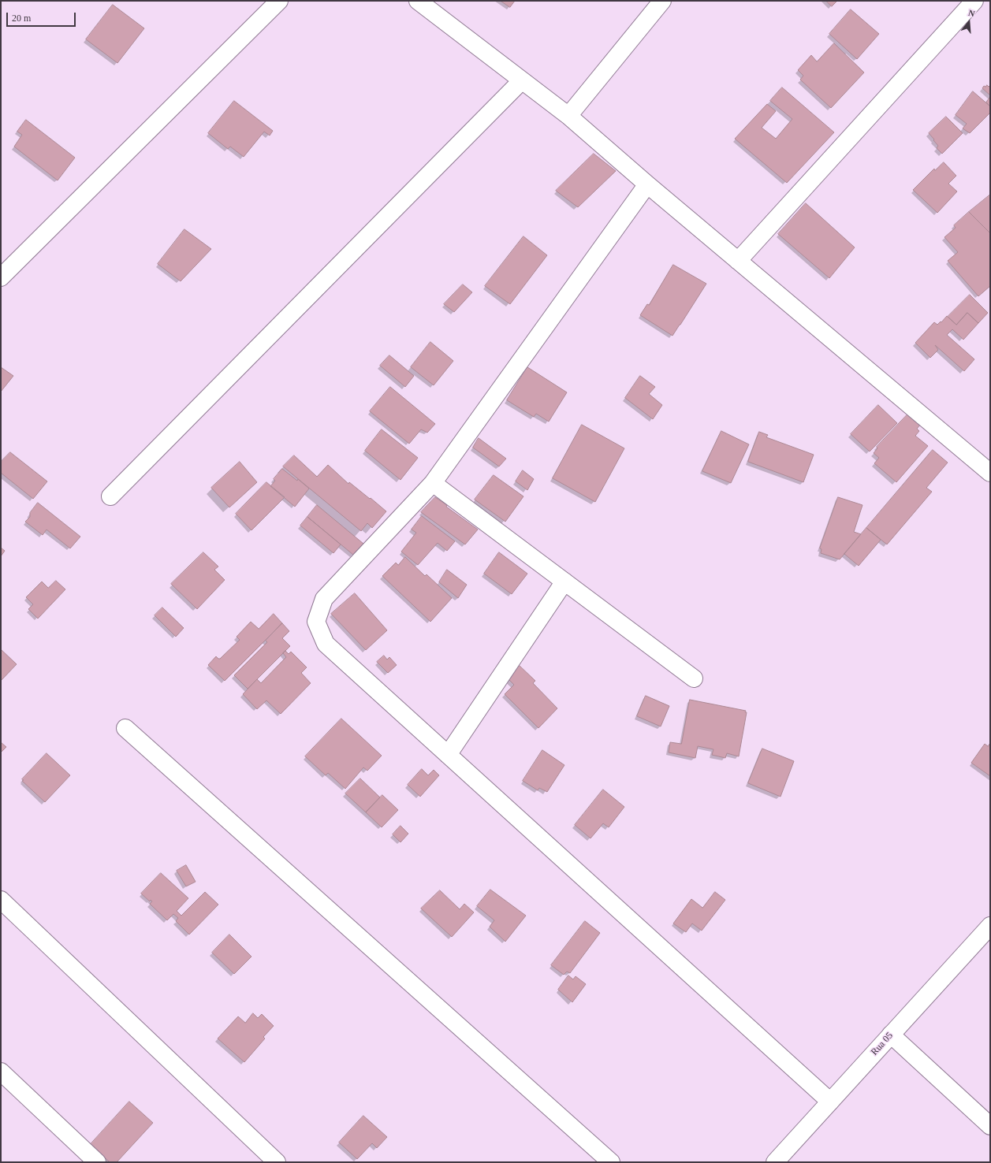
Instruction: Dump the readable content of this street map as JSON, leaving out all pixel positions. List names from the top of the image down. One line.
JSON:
{"streets":{"street":["Rua 05"]},"scale_bar":"20 m","north":"top"}
